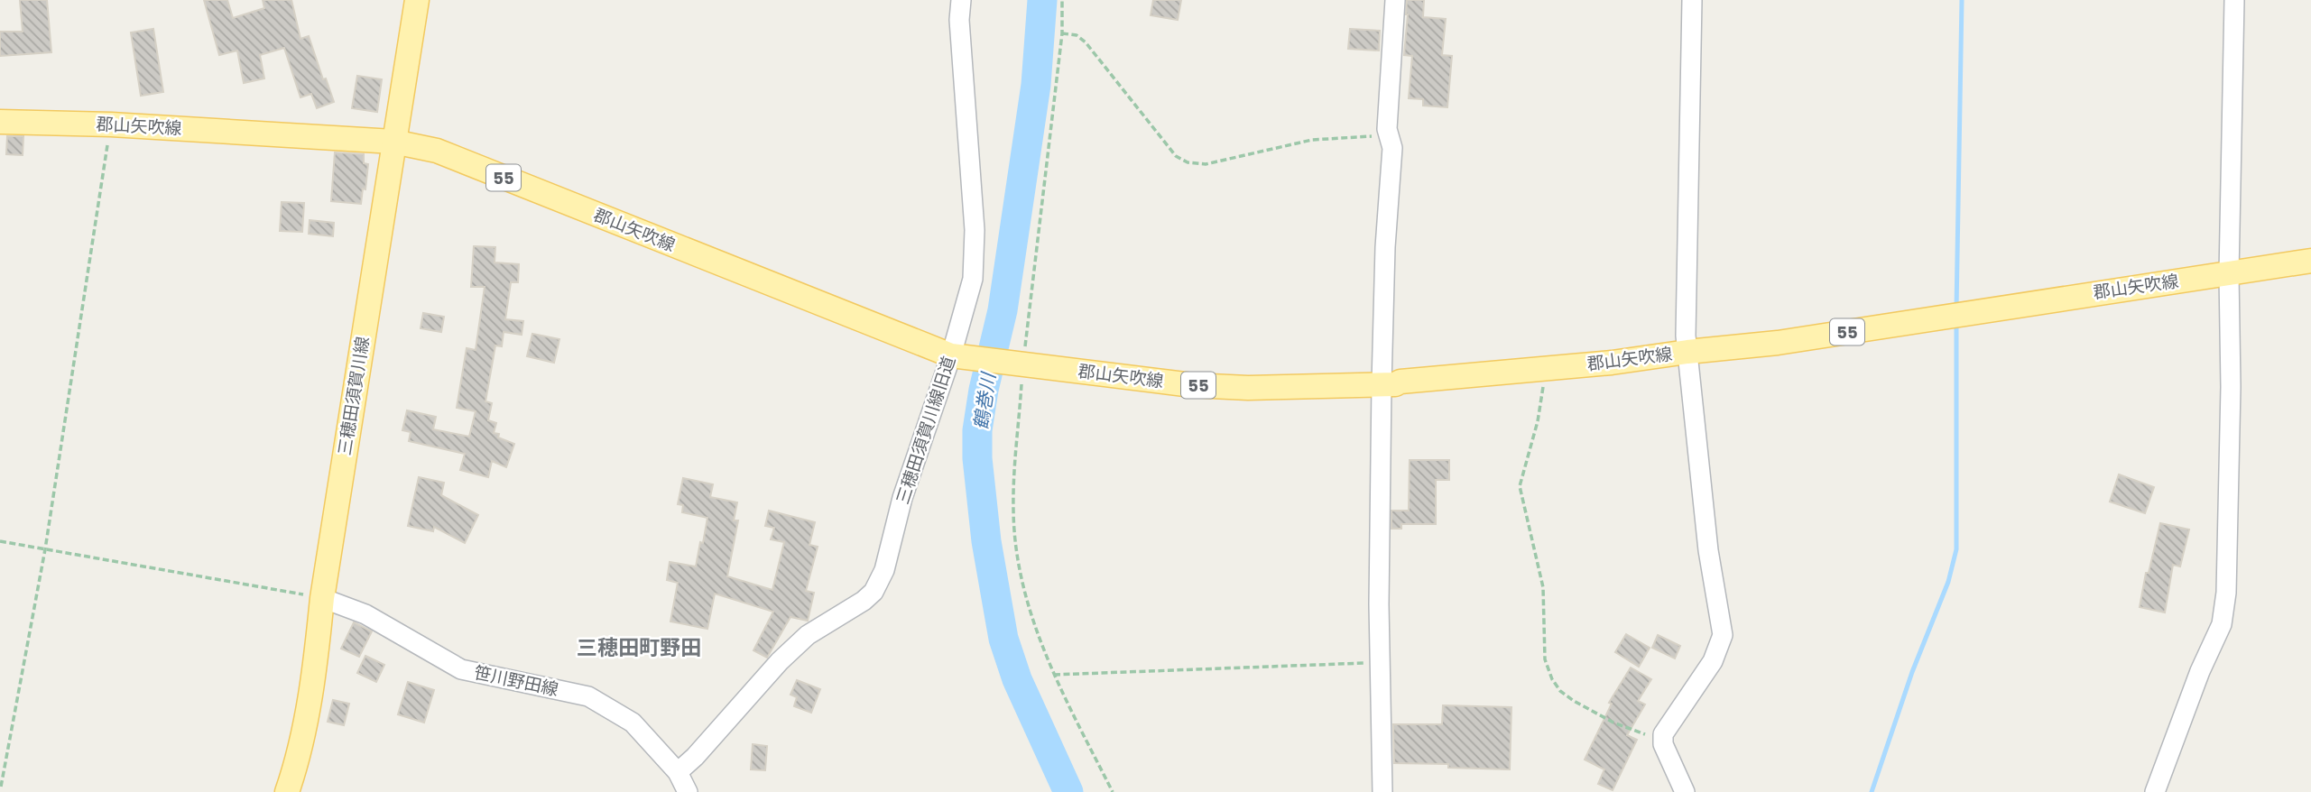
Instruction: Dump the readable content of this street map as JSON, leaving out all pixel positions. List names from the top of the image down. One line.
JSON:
{"streets":{"main road":["郡山矢吹線","55","三穂田須賀川線"],"street":["三穂田須賀川線旧道","笹川野田線"]},"crossings":[["郡山矢吹線","三穂田須賀川線"],["郡山矢吹線","三穂田須賀川線旧道"],["三穂田須賀川線","笹川野田線"],["三穂田須賀川線旧道","笹川野田線"]],"districts":["三穂田町野田"],"water":["鶴巻川"]}
